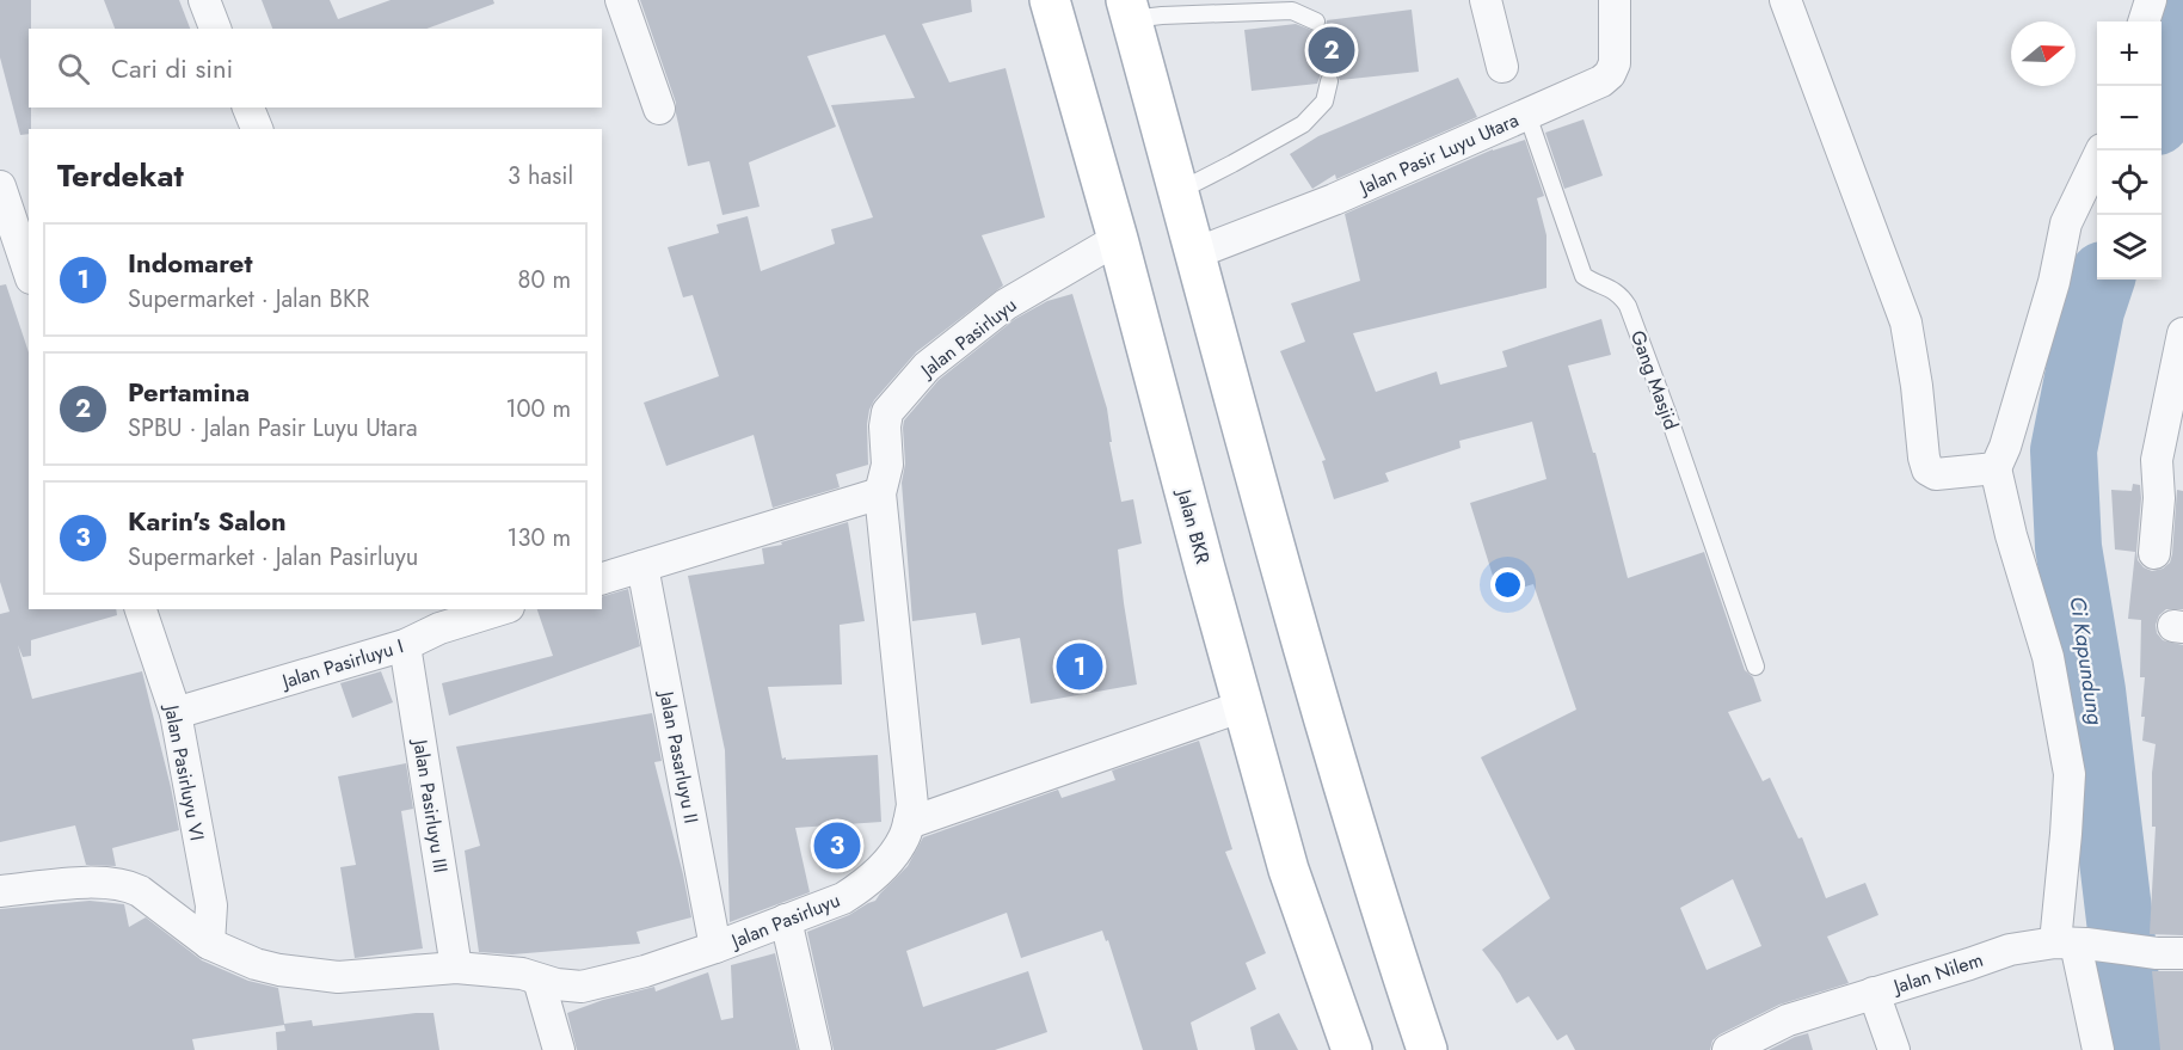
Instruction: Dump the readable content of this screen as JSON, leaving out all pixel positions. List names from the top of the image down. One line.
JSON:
{"streets":{"main road":["Jalan BKR"],"street":["Jalan Pasir Luyu Utara","Jalan Pasirluyu","Jalan Pasirluyu I","Jalan Pasarluyu II","Jalan Pasirluyu VI","Jalan Pasirluyu III","Jalan Nilem"],"lane":["Gang Masjid"]},"crossings":[["Jalan Pasir Luyu Utara","Gang Masjid"],["Jalan Pasirluyu","Jalan BKR"],["Jalan Pasirluyu","Jalan Pasarluyu II"],["Jalan Pasirluyu","Jalan Pasirluyu VI"],["Jalan Pasirluyu","Jalan Pasirluyu III"],["Jalan Pasirluyu I","Jalan Pasirluyu VI"],["Jalan Pasirluyu I","Jalan Pasirluyu III"]],"water":["Ci Kapundung"],"north":"right","page":{"map_buttons":["+","−"],"pins":["2","1","3"],"search":"Cari di sini","heading":["Terdekat","3 hasil"],"list":[{"mark":"1","name":"Indomaret","note":"Supermarket · Jalan BKR","value":"80 m"},{"mark":"2","name":"Pertamina","note":"SPBU · Jalan Pasir Luyu Utara","value":"100 m"},{"mark":"3","name":"Karin's Salon","note":"Supermarket · Jalan Pasirluyu","value":"130 m"}]}}
